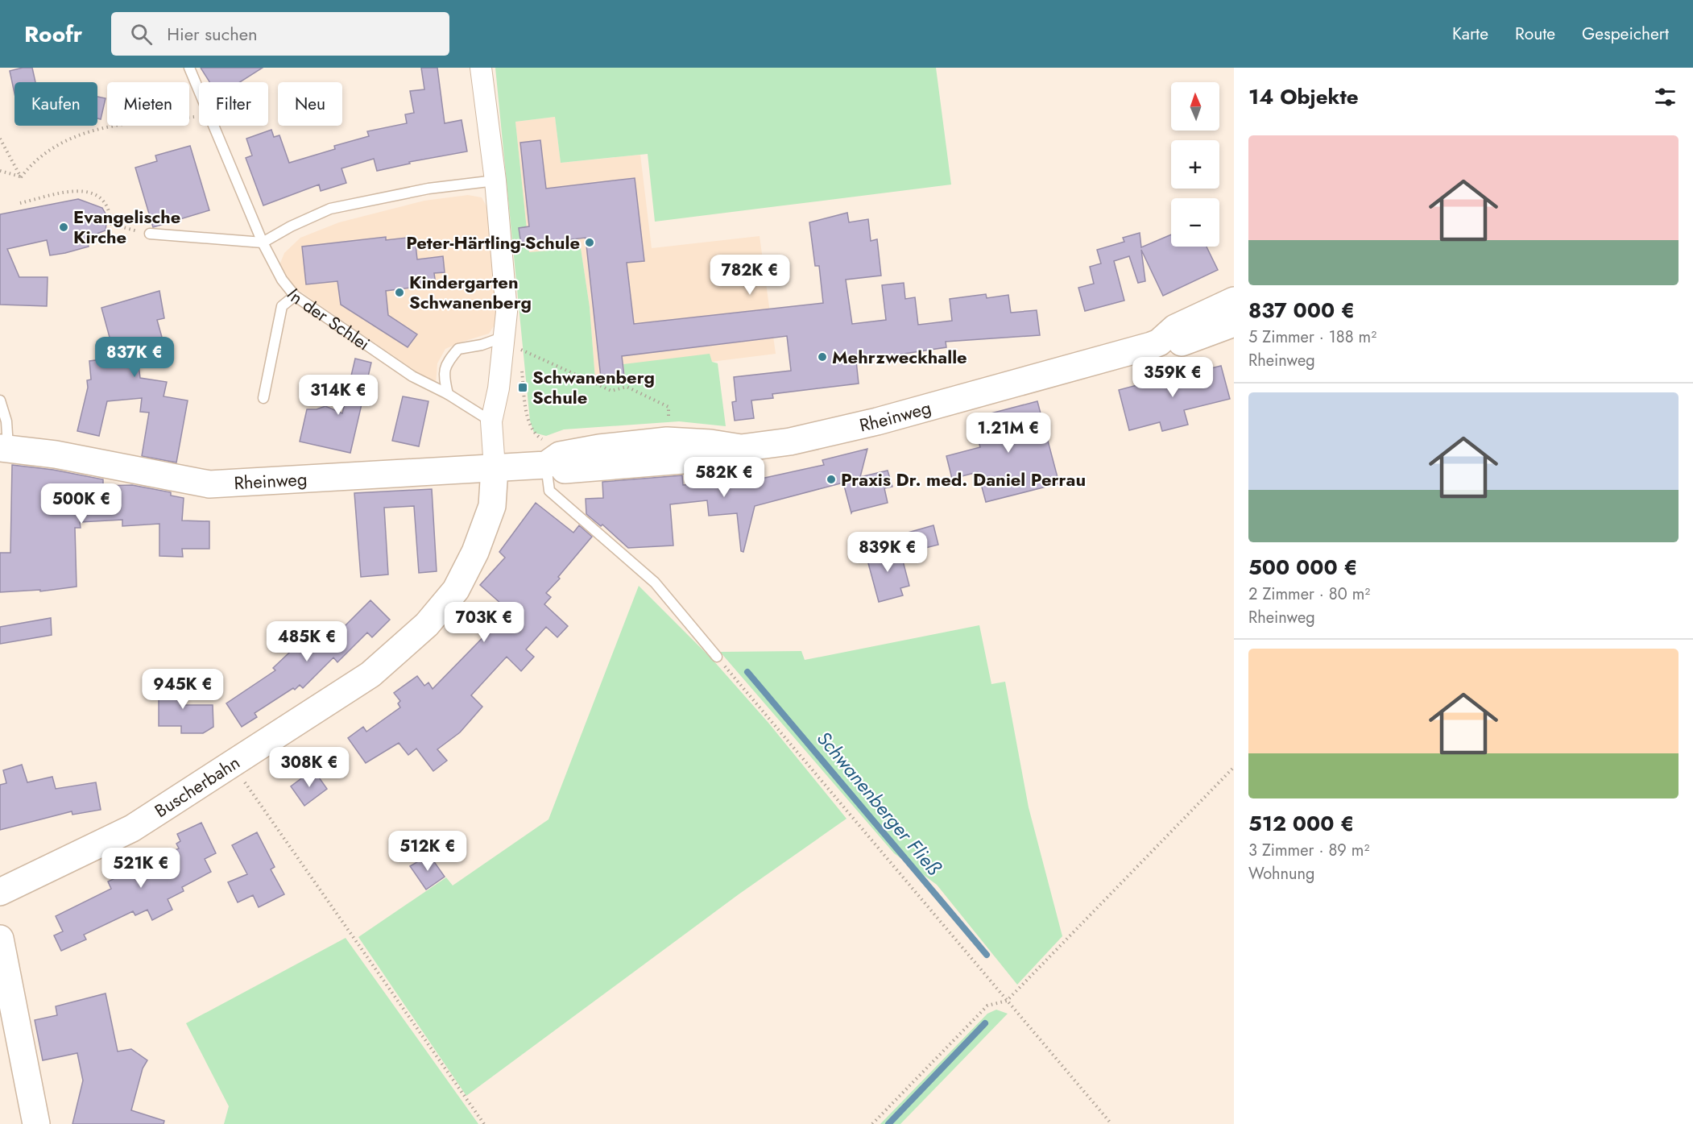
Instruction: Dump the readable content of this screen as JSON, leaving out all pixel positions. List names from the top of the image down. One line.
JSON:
{"streets":{"main road":["Rheinweg","Buscherbahn"],"lane":["In der Schlei"]},"crossings":[["Rheinweg","Buscherbahn"]],"water":["Schwanenberger Fließ"],"places":{"other":["Evangelische Kirche","Peter-Härtling-Schule","Kindergarten Schwanenberg","Mehrzweckhalle","Praxis Dr. med. Daniel Perrau"],"transit":["Schwanenberg Schule"]},"north":"top","page":{"header":"Roofr","search":"Hier suchen","nav":["Karte","Route","Gespeichert"],"heading":"14 Objekte","map_buttons":["+","−"],"chip":["Kaufen","Mieten","Filter","Neu"],"list":[{"name":"837 000 €","note":"5 Zimmer · 188 m² · Rheinweg"},{"name":"500 000 €","note":"2 Zimmer · 80 m² · Rheinweg"},{"name":"512 000 €","note":"3 Zimmer · 89 m² · Wohnung"}],"price":["782K €","837K €","359K €","314K €","1.21M €","582K €","500K €","839K €","703K €","485K €","945K €","308K €","512K €","521K €"]}}
